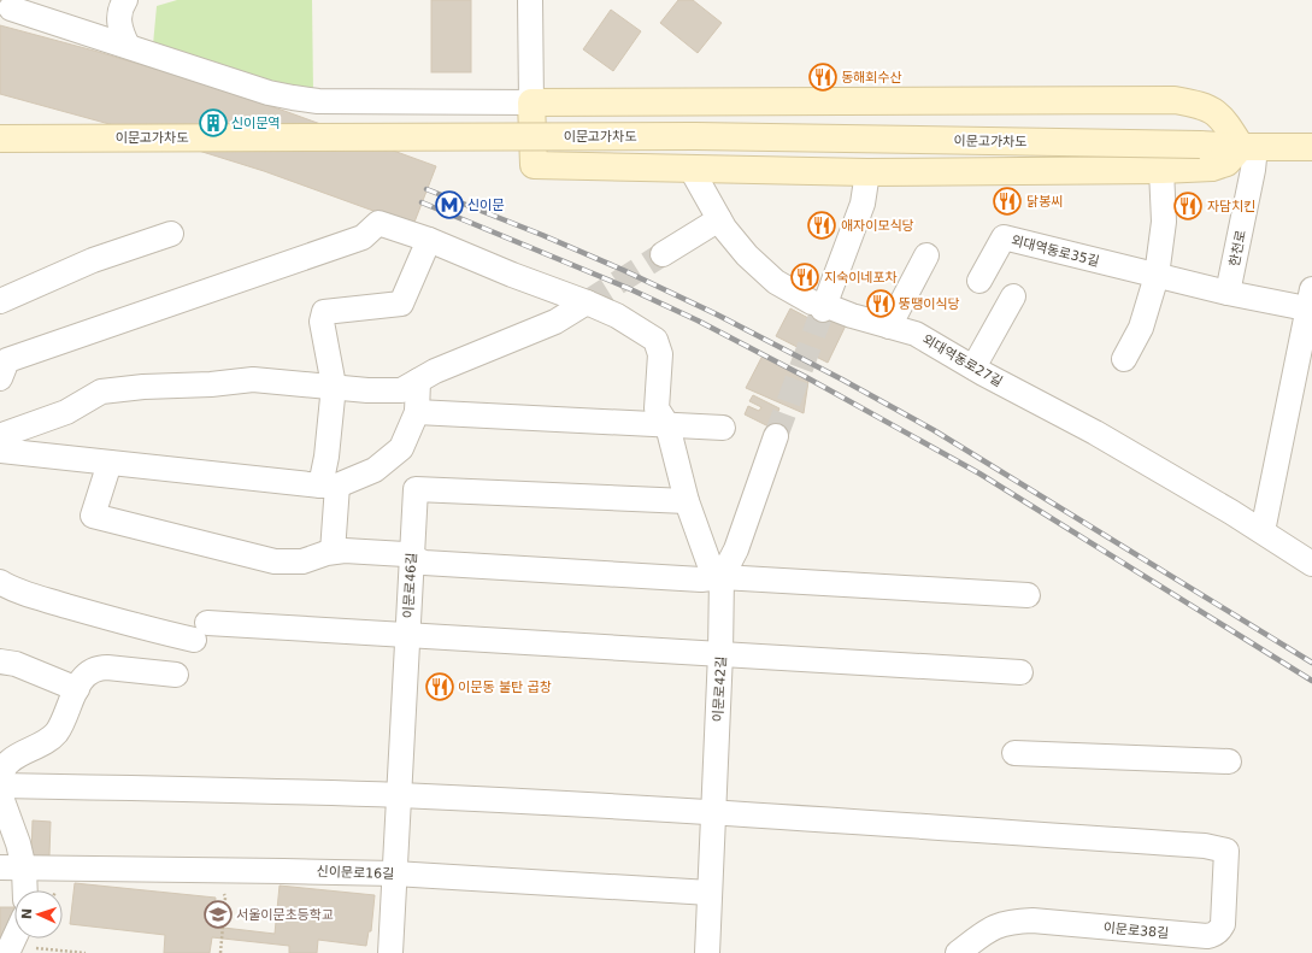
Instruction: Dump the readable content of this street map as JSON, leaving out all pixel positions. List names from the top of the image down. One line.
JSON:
{"streets":{"street":["이문고가차도","한천로","외대역동로35길","외대역동로27길","이문로46길","이문로42길","신이문로16길","이문로38길"]},"crossings":[["이문고가차도","한천로"],["한천로","외대역동로35길"],["이문로46길","신이문로16길"],["이문로42길","신이문로16길"],["이문로42길","이문로38길"]],"places":{"restaurant":["동해회수산","닭봉씨","자담치킨","애자이모식당","지숙이네포차","뚱땡이식당","이문동 불탄 곱창"],"building":["신이문역"],"metro station":["신이문"],"school or university":["서울이문초등학교"]},"north":"left"}
